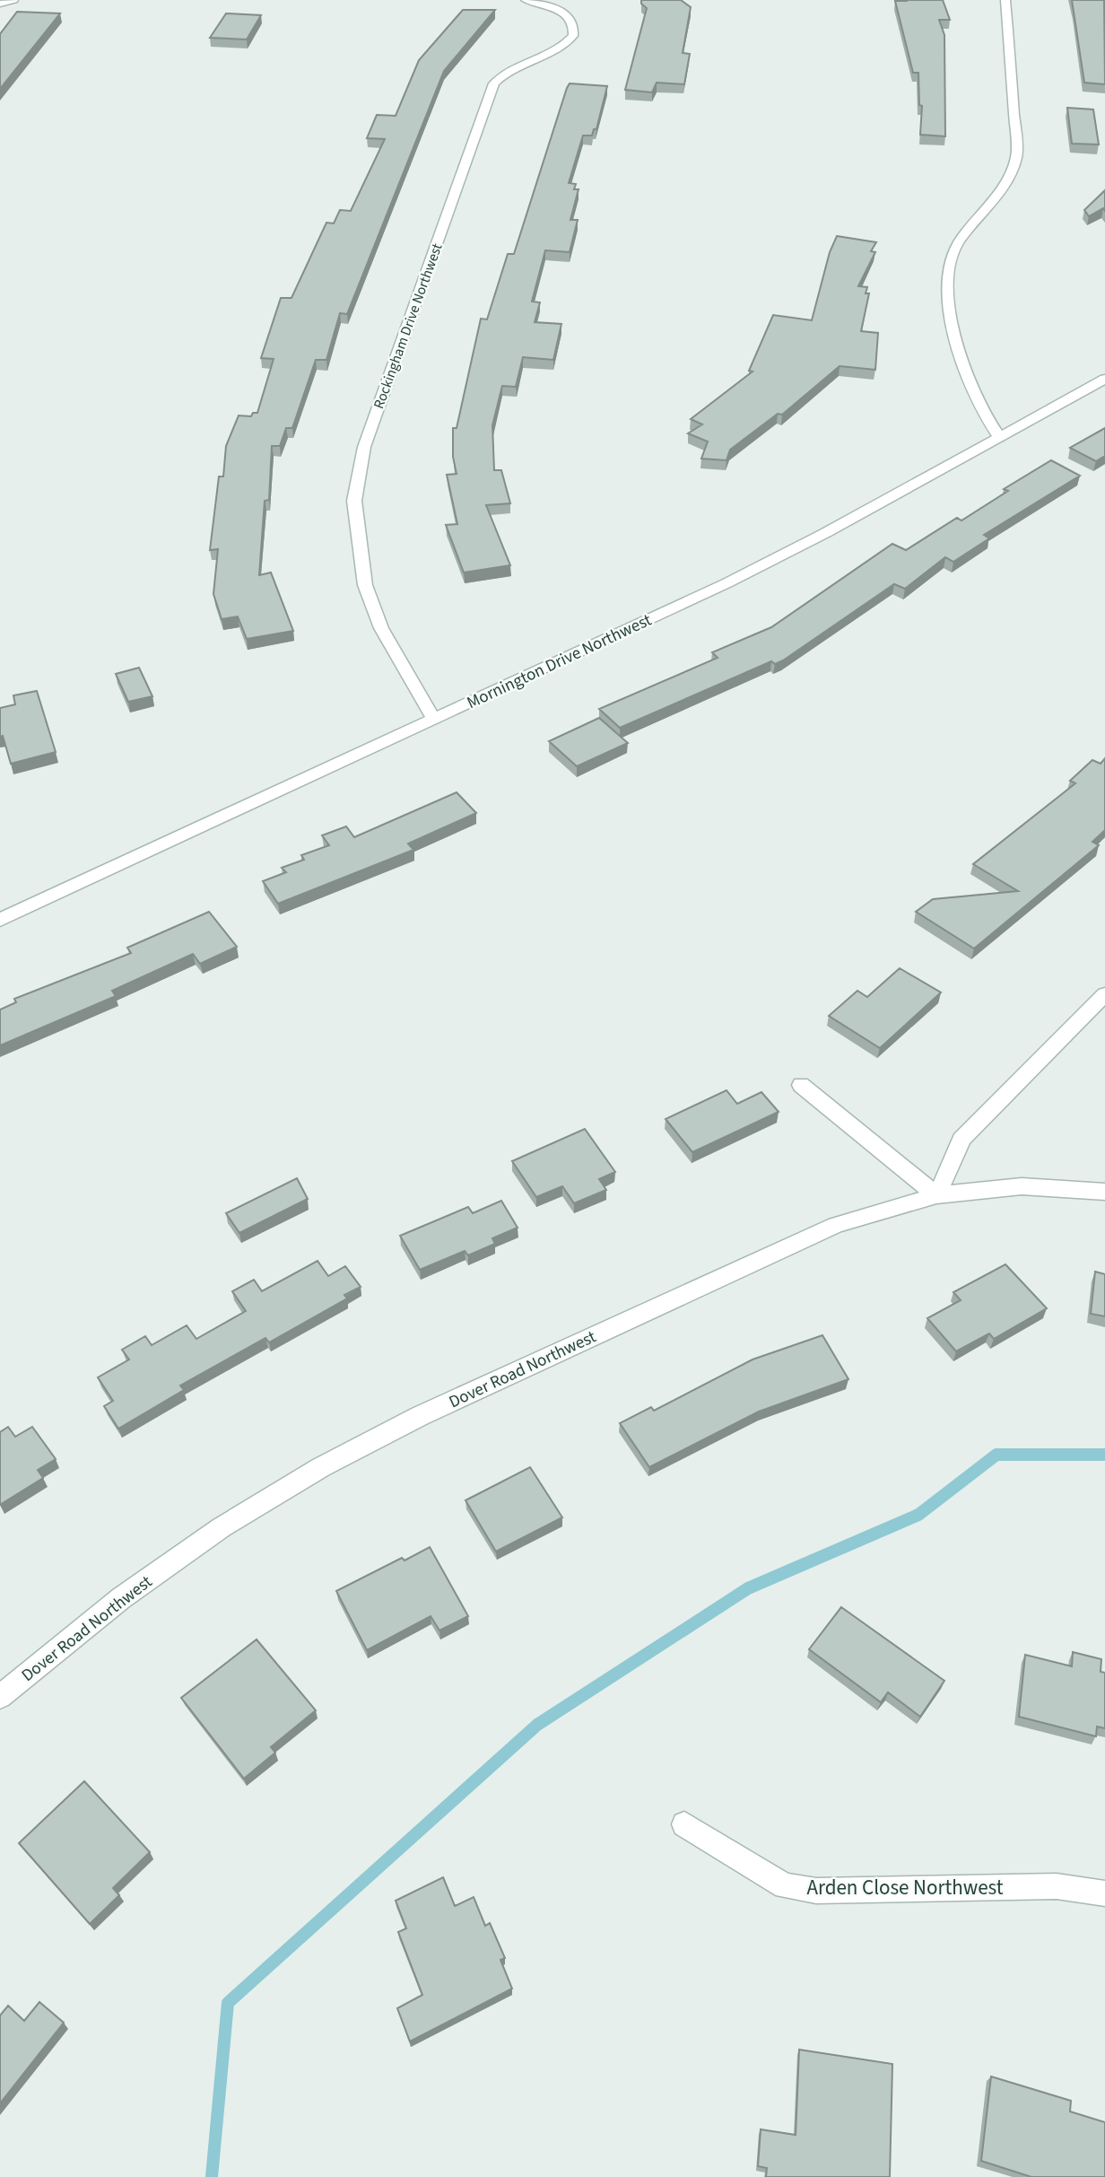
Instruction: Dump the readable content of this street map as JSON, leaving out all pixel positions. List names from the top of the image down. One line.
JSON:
{"streets":{"street":["Rockingham Drive Northwest","Mornington Drive Northwest","Dover Road Northwest","Arden Close Northwest"]},"crossings":[["Rockingham Drive Northwest","Mornington Drive Northwest"]]}
